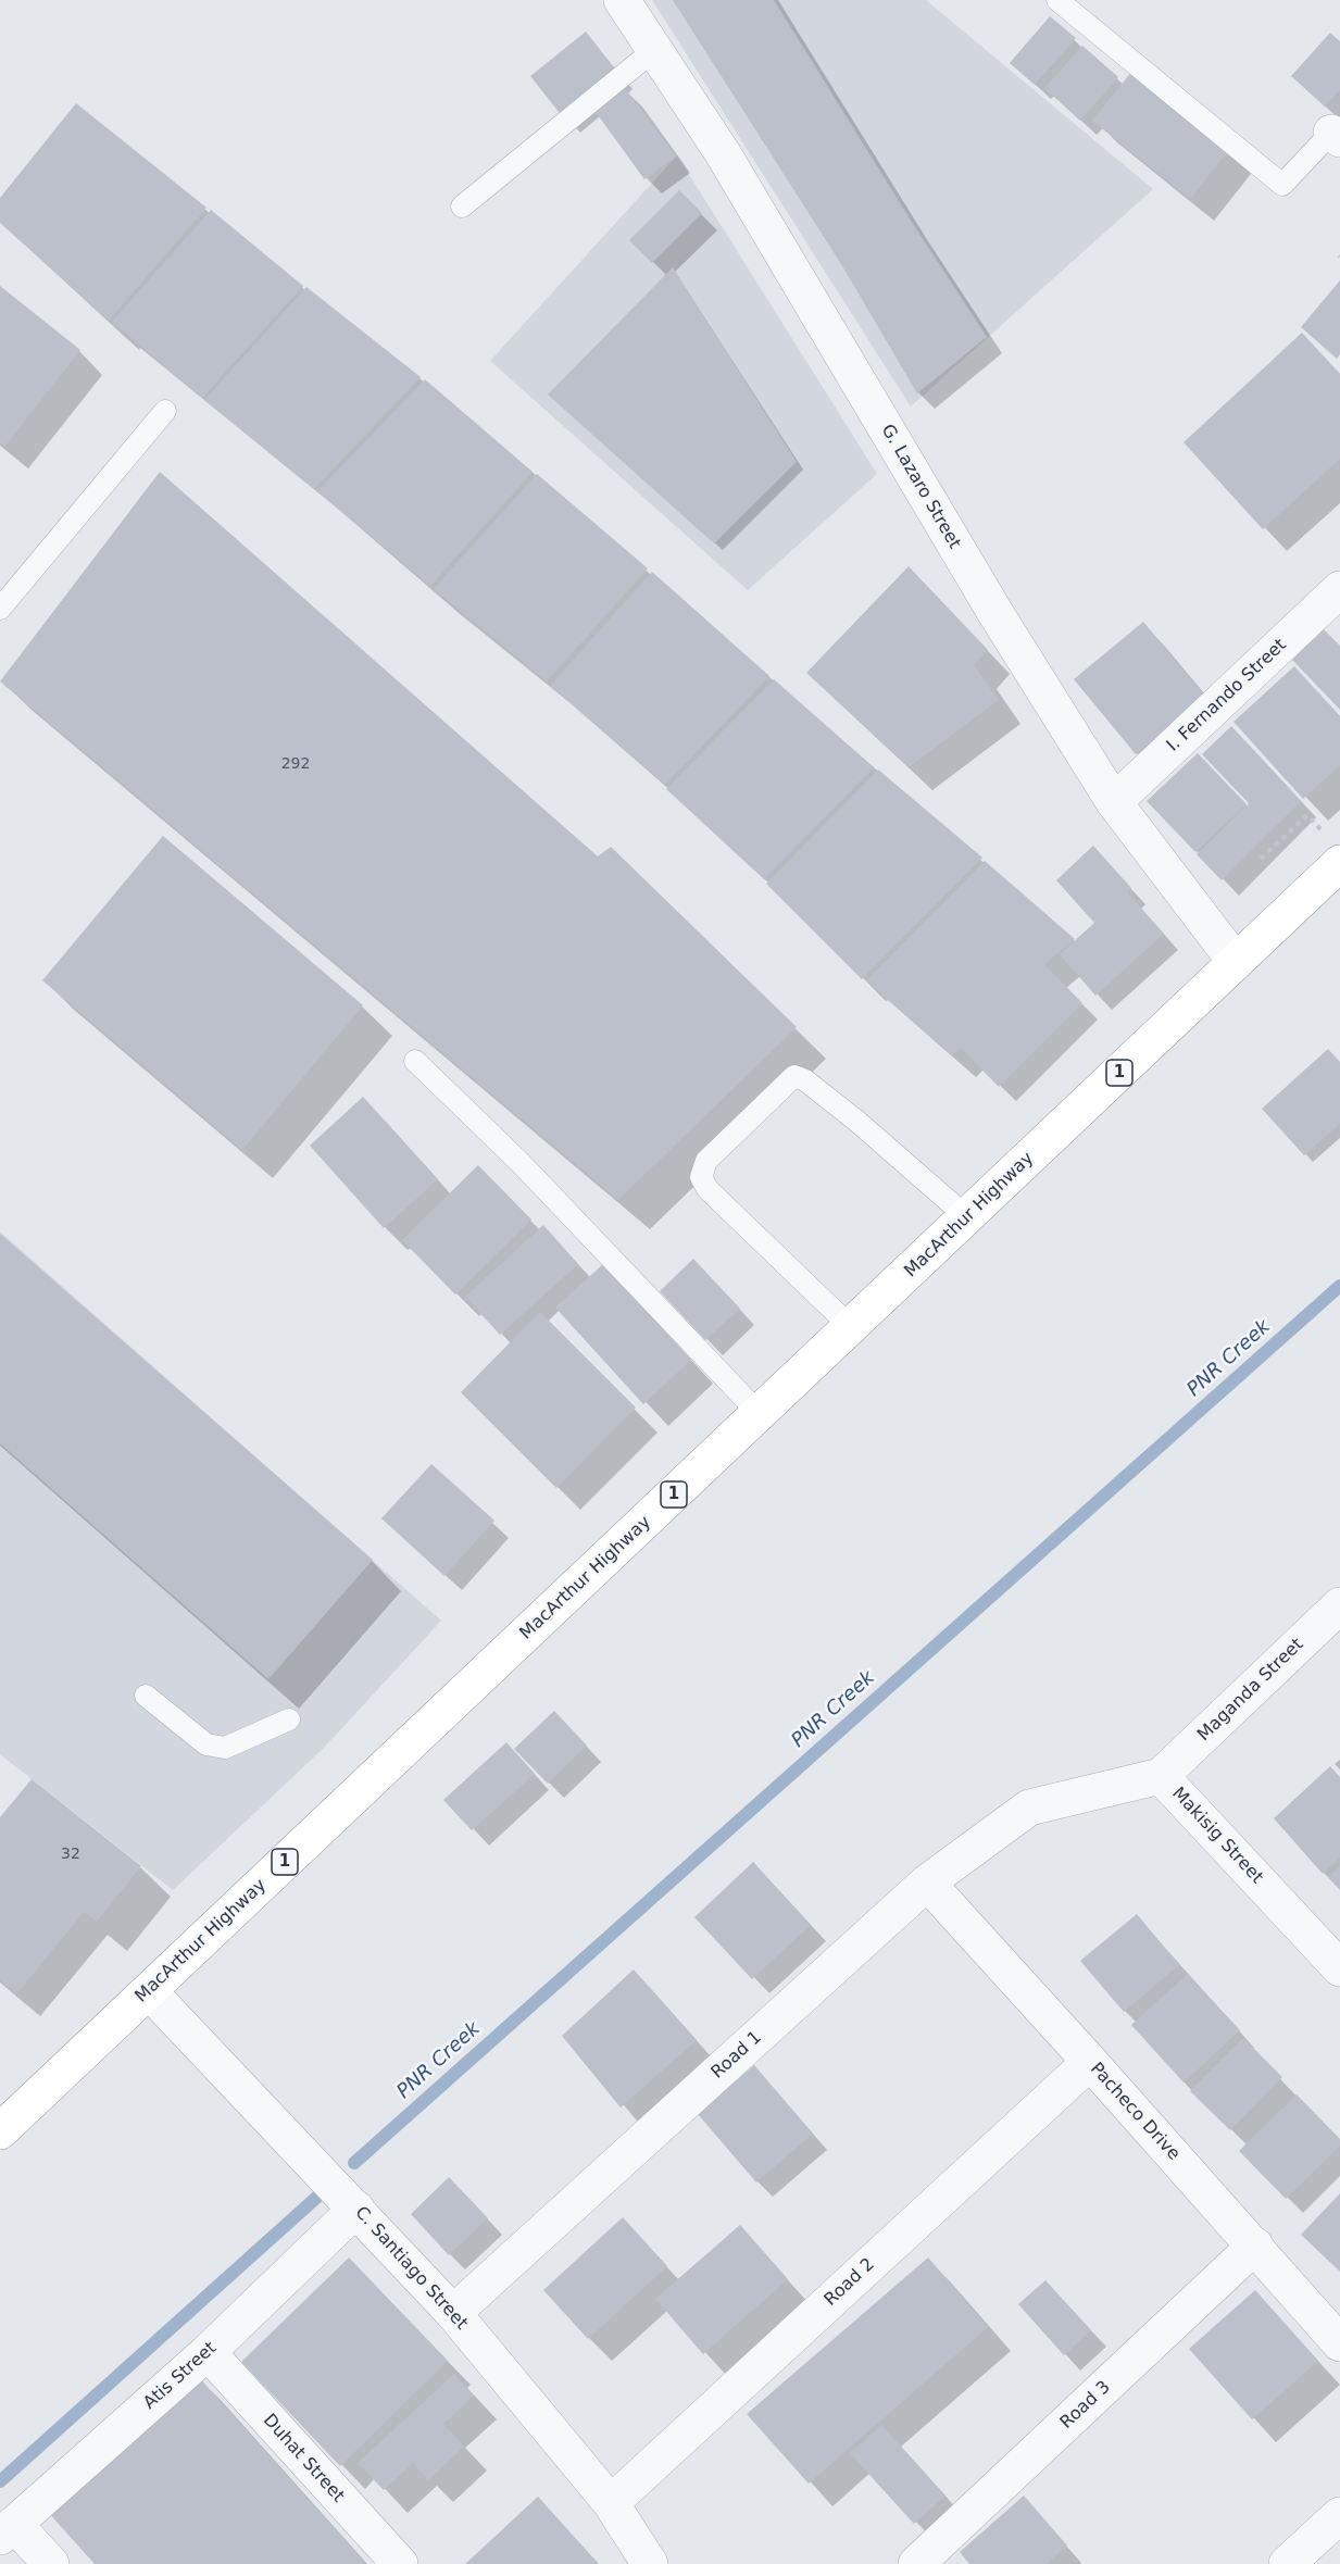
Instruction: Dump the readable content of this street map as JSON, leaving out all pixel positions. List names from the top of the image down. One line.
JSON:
{"streets":{"highway":["1","MacArthur Highway"],"street":["G. Lazaro Street","I. Fernando Street","Maganda Street","Makisig Street","Road 1","Pacheco Drive","C. Santiago Street","Road 2","Atis Street","Road 3","Duhat Street"]},"crossings":[["G. Lazaro Street","I. Fernando Street"],["G. Lazaro Street","MacArthur Highway"],["MacArthur Highway","C. Santiago Street"],["Maganda Street","Makisig Street"],["Makisig Street","Road 1"],["Road 1","Pacheco Drive"],["Road 1","C. Santiago Street"],["Pacheco Drive","Road 2"],["Pacheco Drive","Road 3"],["C. Santiago Street","Road 2"],["C. Santiago Street","Atis Street"],["Atis Street","Duhat Street"]],"water":["PNR Creek"],"house_numbers":["292","32"]}
